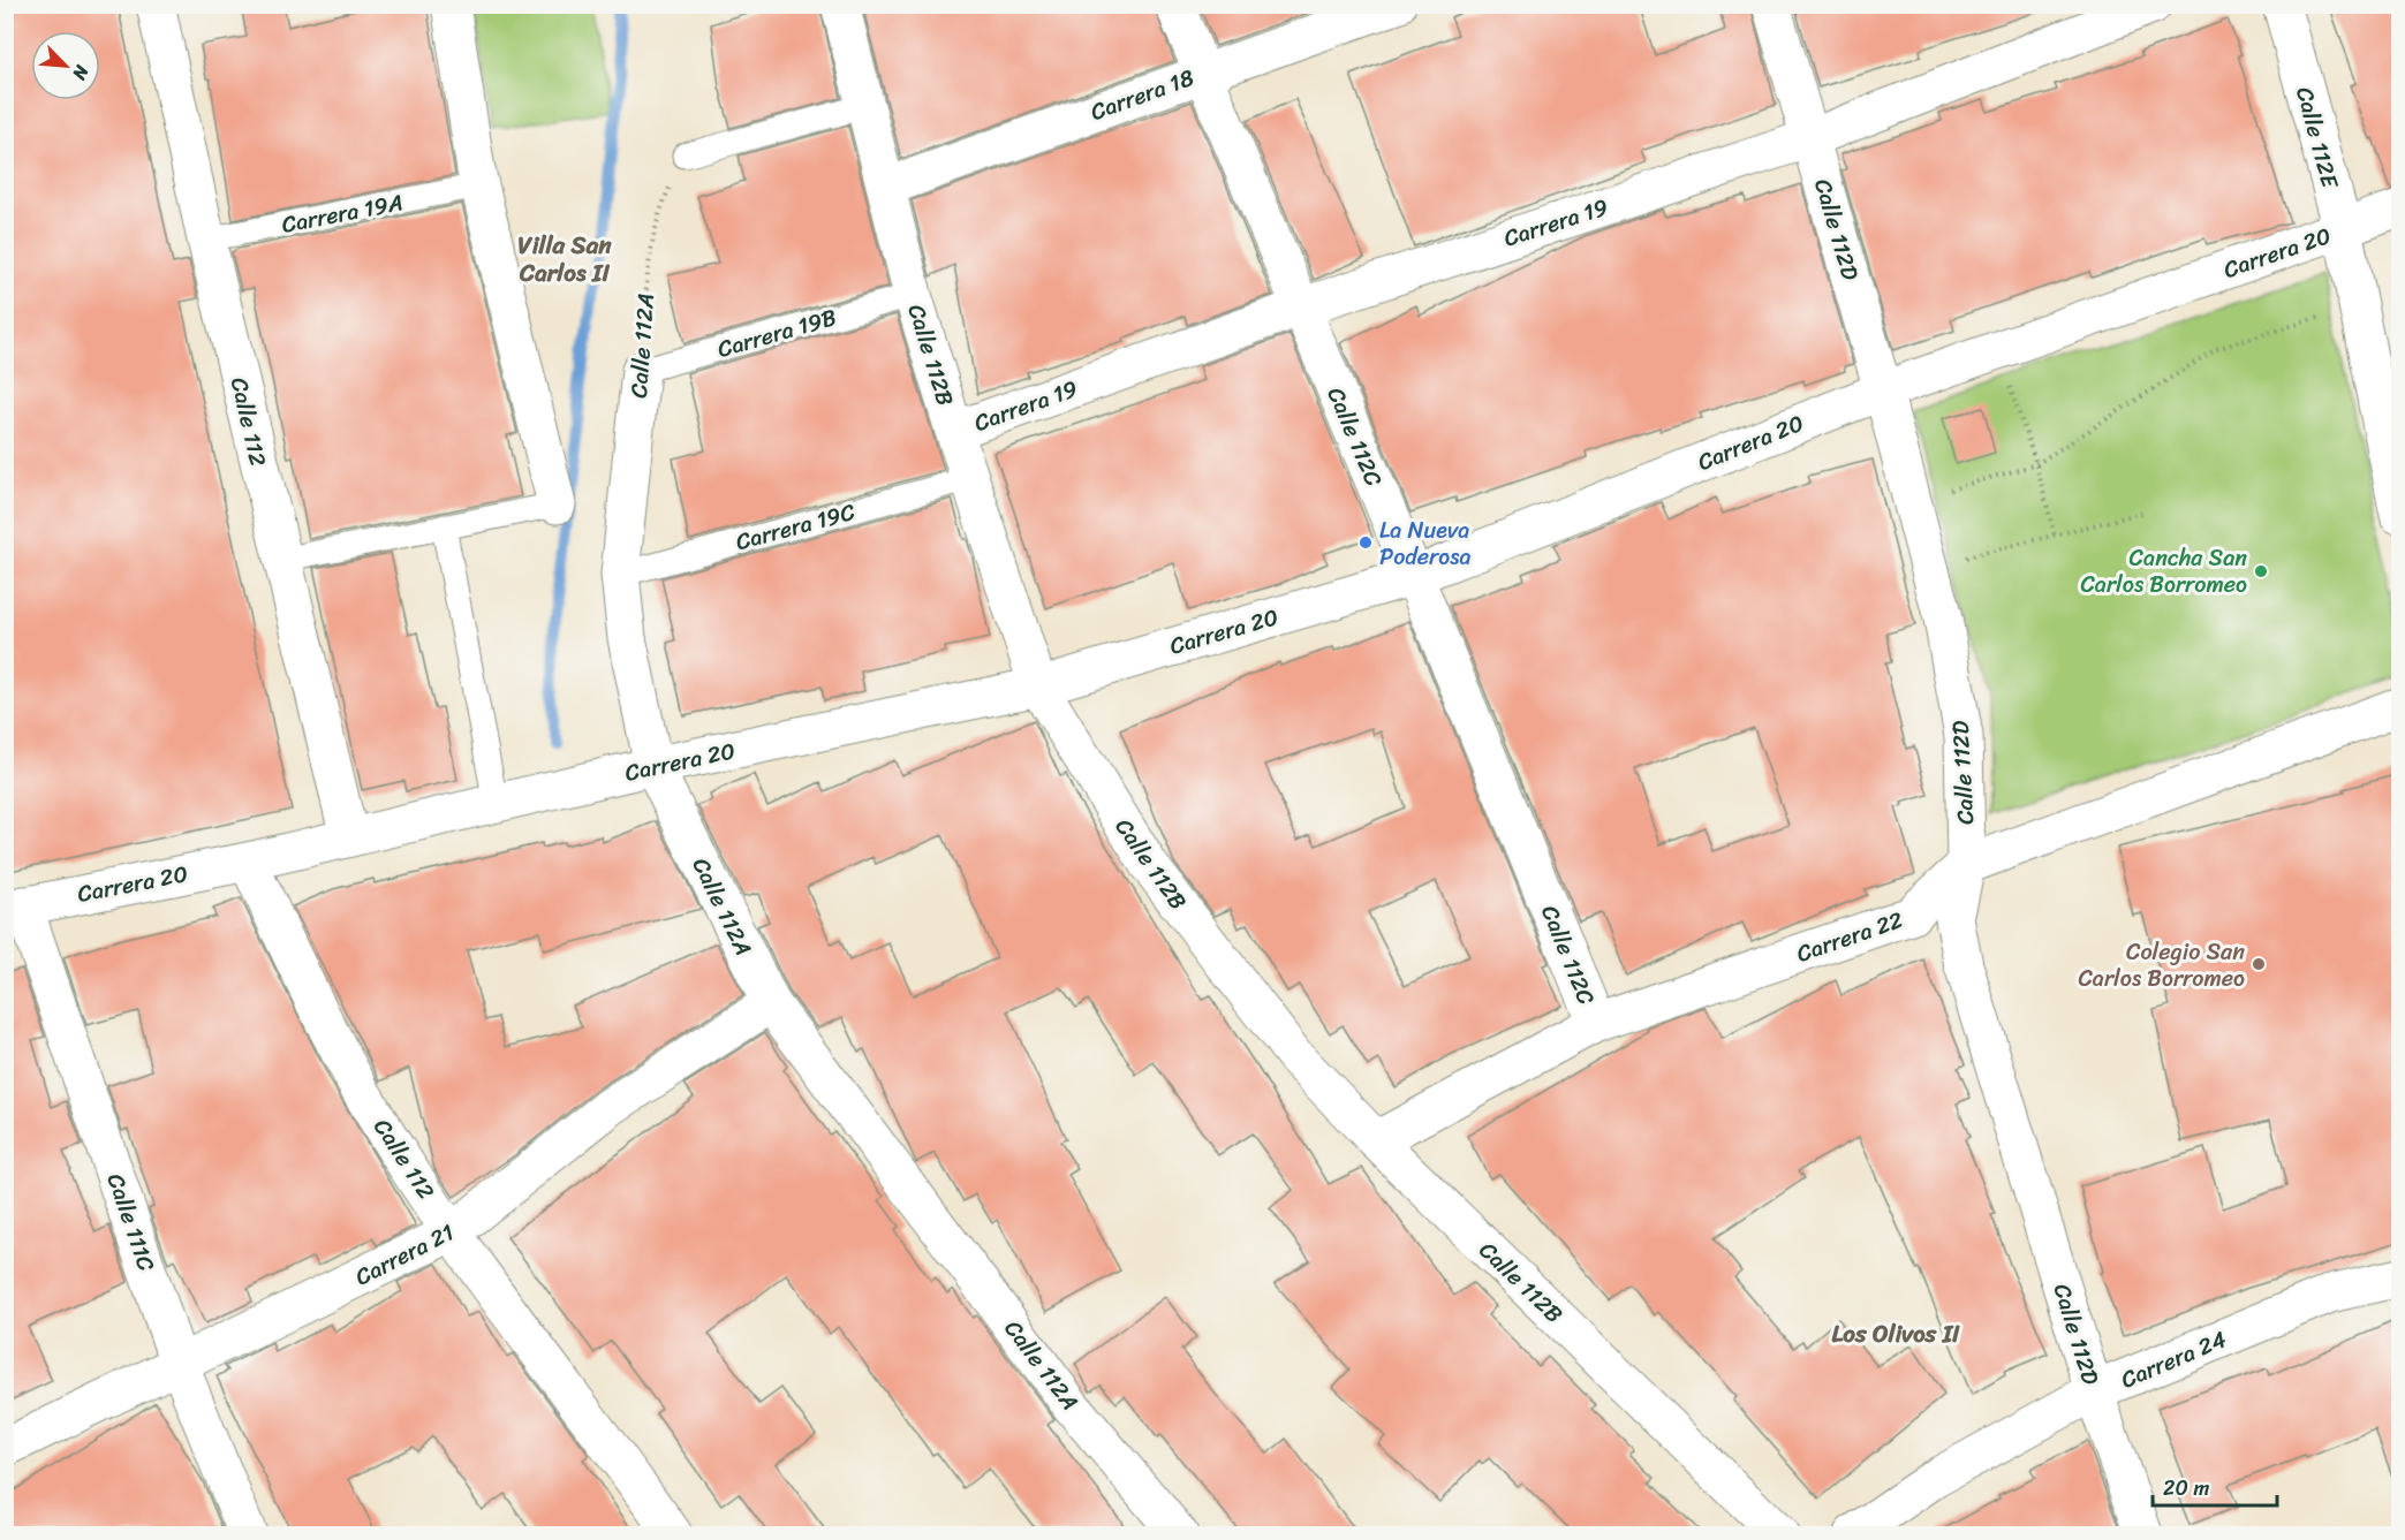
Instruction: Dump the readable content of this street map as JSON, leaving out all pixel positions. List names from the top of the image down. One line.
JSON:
{"streets":{"street":["Carrera 18","Calle 112E","Carrera 19","Calle 112D","Carrera 20","Calle 112A","Calle 112B","Calle 112","Calle 112C","Carrera 22","Calle 111C","Carrera 21","Carrera 24"],"lane":["Carrera 19A","Carrera 19B","Carrera 19C"]},"crossings":[["Carrera 18","Calle 112B"],["Carrera 18","Calle 112C"],["Calle 112E","Carrera 20"],["Carrera 19A","Calle 112"],["Carrera 19","Calle 112D"],["Carrera 19","Calle 112B"],["Carrera 19","Calle 112C"],["Calle 112D","Carrera 20"],["Calle 112D","Carrera 22"],["Calle 112D","Carrera 24"],["Carrera 20","Calle 112A"],["Carrera 20","Calle 112B"],["Carrera 20","Calle 112"],["Carrera 20","Calle 112C"],["Carrera 20","Calle 111C"],["Carrera 19B","Calle 112A"],["Carrera 19B","Calle 112B"],["Calle 112A","Carrera 19C"],["Calle 112A","Carrera 21"],["Calle 112B","Carrera 19C"],["Calle 112B","Carrera 22"],["Calle 112","Carrera 21"],["Calle 112C","Carrera 22"],["Calle 111C","Carrera 21"]],"districts":["Villa San Carlos II","Los Olivos II"],"places":["La Nueva Poderosa","Cancha San Carlos Borromeo","Colegio San Carlos Borromeo"],"scale_bar":"20 m","north":"bottom right"}
